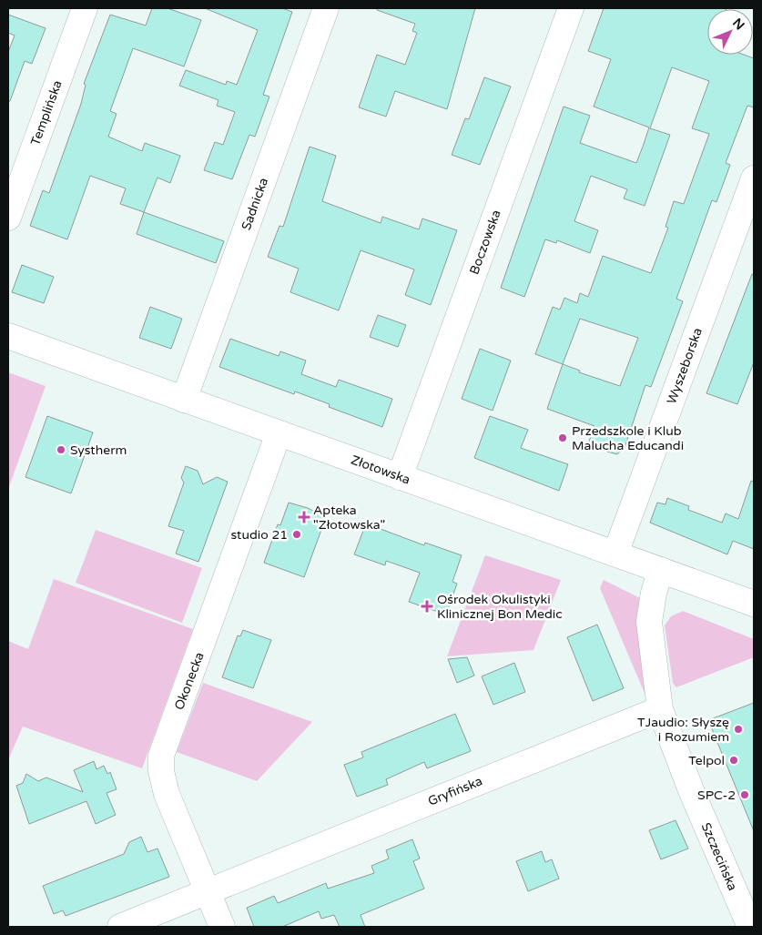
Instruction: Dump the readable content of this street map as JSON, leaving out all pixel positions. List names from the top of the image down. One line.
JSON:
{"streets":{"street":["Templińska","Sadnicka","Boczowska","Wyszeborska","Złotowska","Okonecka","Gryfińska","Szczecińska"]},"crossings":[["Sadnicka","Złotowska"],["Boczowska","Złotowska"],["Wyszeborska","Złotowska"],["Złotowska","Okonecka"],["Okonecka","Gryfińska"],["Gryfińska","Szczecińska"]],"places":{"other":["Przedszkole i Klub Malucha Educandi","Systherm","studio 21","TJaudio: Słyszę i Rozumiem","Telpol","SPC-2"],"health":["Apteka \"Złotowska\"","Ośrodek Okulistyki Klinicznej Bon Medic"]},"north":"top right"}
